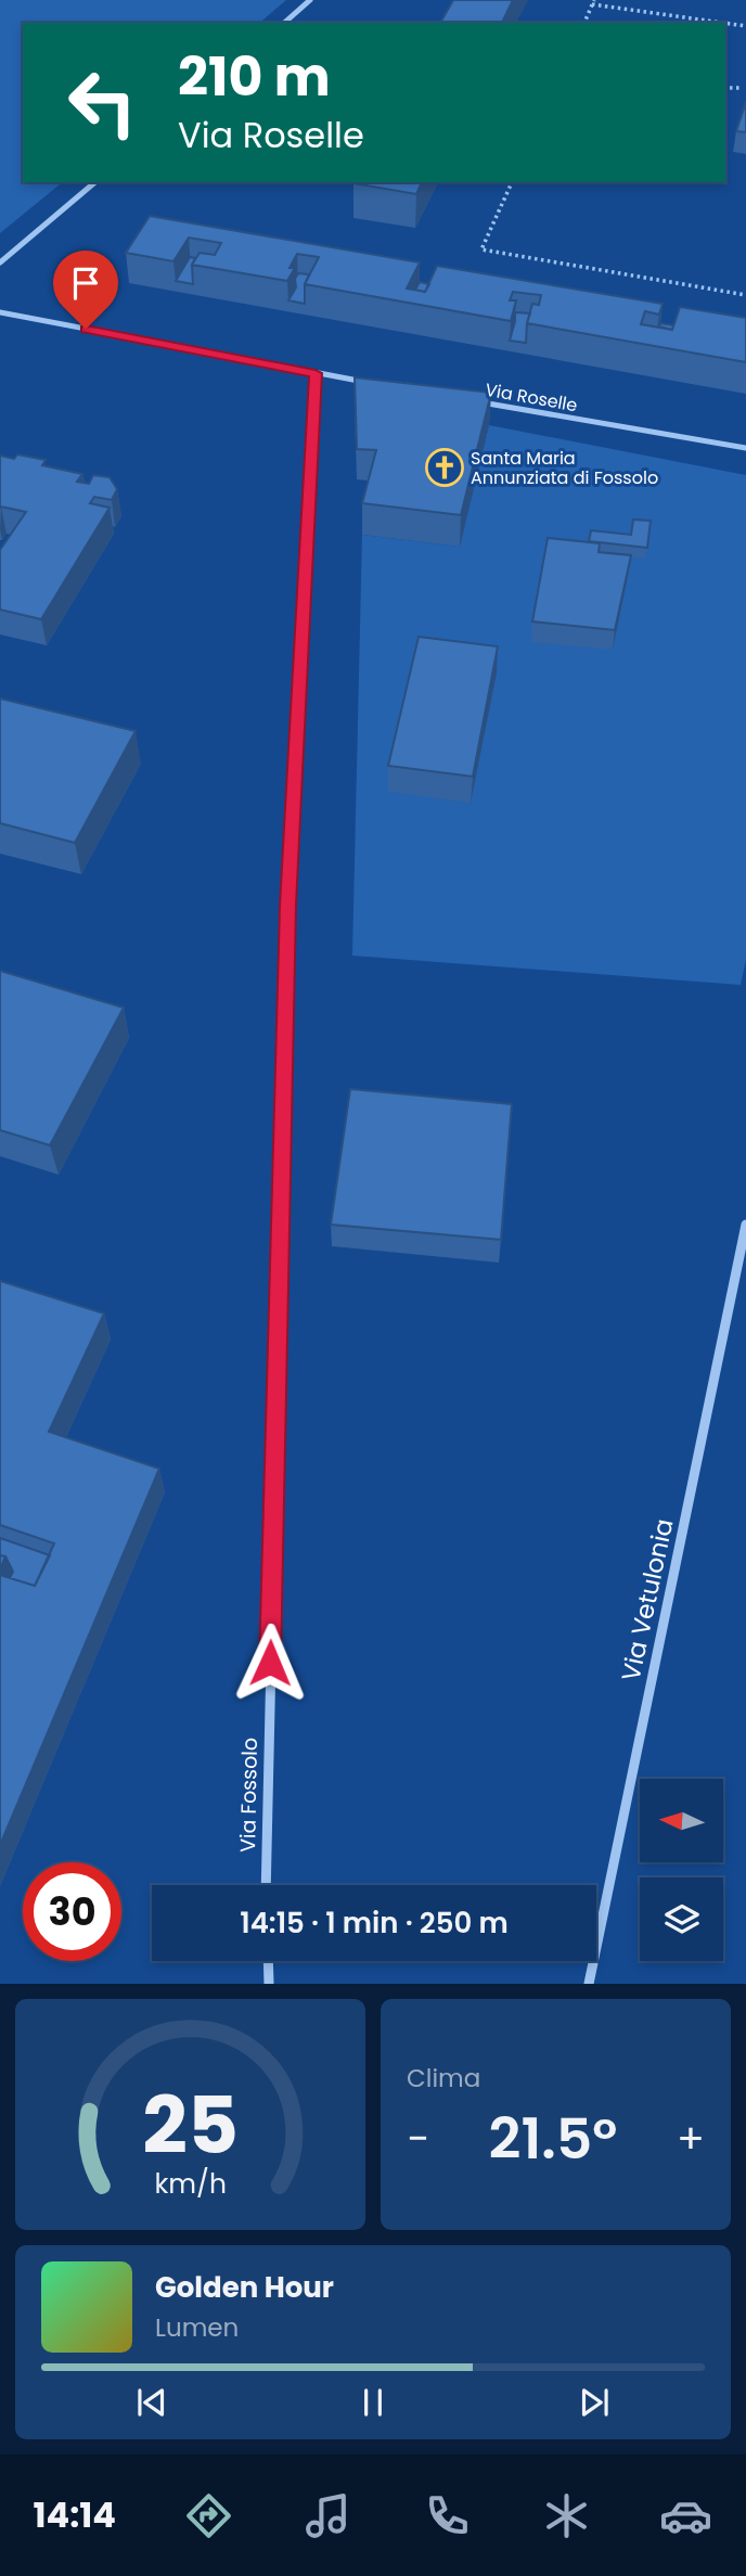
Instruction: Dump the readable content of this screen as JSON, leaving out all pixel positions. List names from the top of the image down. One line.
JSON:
{"streets":{"street":["Via Roselle","Via Vetulonia","Via Fossolo"]},"places":{"church":["Santa Maria Annunziata di Fossolo"]},"north":"left","page":{"turn":["210 m","Via Roselle"],"limit":"30","trip":"14:15 · 1 min · 250 m","tile":"Clima","heat":["−","21.5°","+"],"song":["Golden Hour","Lumen"],"tabs":"14:14","gauge":["25","km/h"]}}
